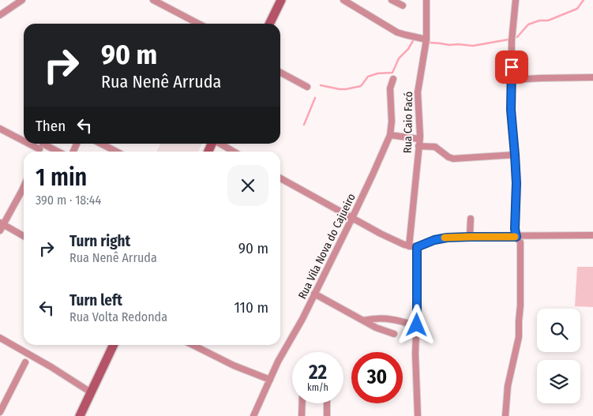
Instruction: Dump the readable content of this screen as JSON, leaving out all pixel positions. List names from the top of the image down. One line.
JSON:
{"streets":{"street":["Rua Caio Facó","Rua Vila Nova do Cajueiro"]},"page":{"turn":["90 m","Rua Nenê Arruda"],"then":"Then","heading":["1 min","390 m · 18:44"],"list":[{"name":"Turn right","note":"Rua Nenê Arruda","value":"90 m"},{"name":"Turn left","note":"Rua Volta Redonda","value":"110 m"}],"speed":"22 km/h","limit":"30"}}
